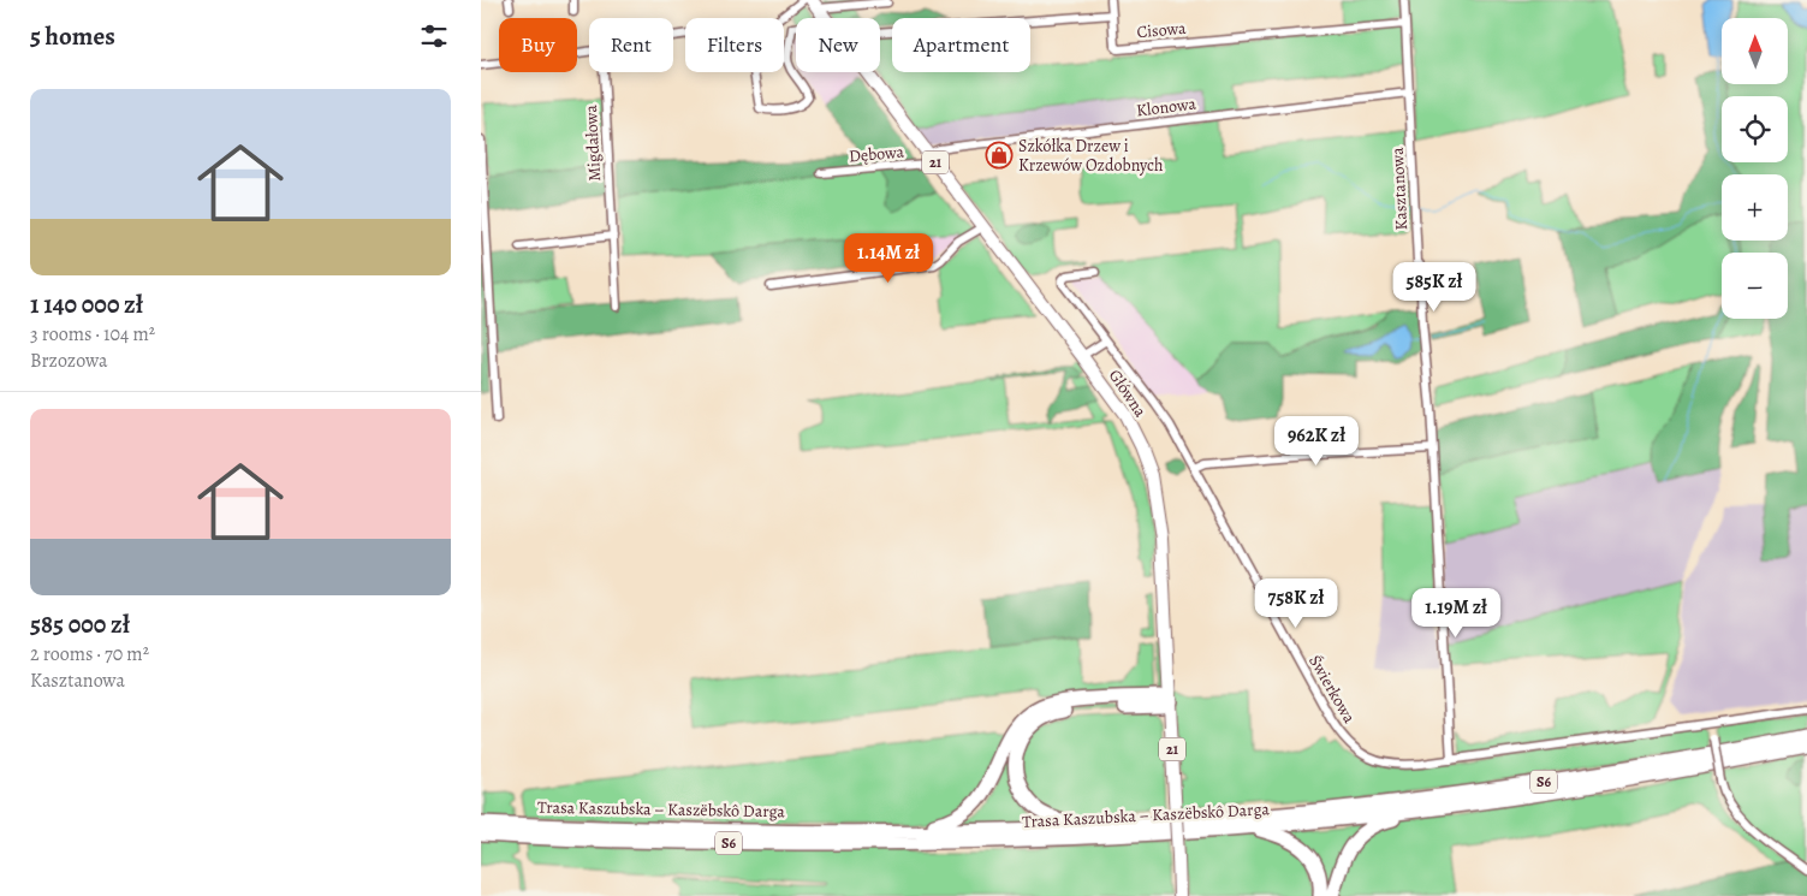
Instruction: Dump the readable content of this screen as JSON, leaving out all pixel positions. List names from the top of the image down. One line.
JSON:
{"streets":{"highway":["S6","Trasa Kaszubska – Kaszëbskô Darga"],"main road":["21","Główna"],"street":["Cisowa","Klonowa","Migdałowa","Dębowa","Kasztanowa","Świerkowa"]},"crossings":[["Cisowa","Kasztanowa"],["Klonowa","Dębowa"],["Klonowa","Kasztanowa"],["Klonowa","Główna"],["Dębowa","Główna"],["Kasztanowa","Świerkowa"]],"places":{"shop":["Szkółka Drzew i Krzewów Ozdobnych"]},"north":"top","page":{"heading":"5 homes","map_buttons":["+","−"],"chip":["Buy","Rent","Filters","New","Apartment"],"list":[{"name":"1 140 000 zł","note":"3 rooms · 104 m² · Brzozowa"},{"name":"585 000 zł","note":"2 rooms · 70 m² · Kasztanowa"}],"price":["1.14M zł","585K zł","962K zł","758K zł","1.19M zł"]}}
